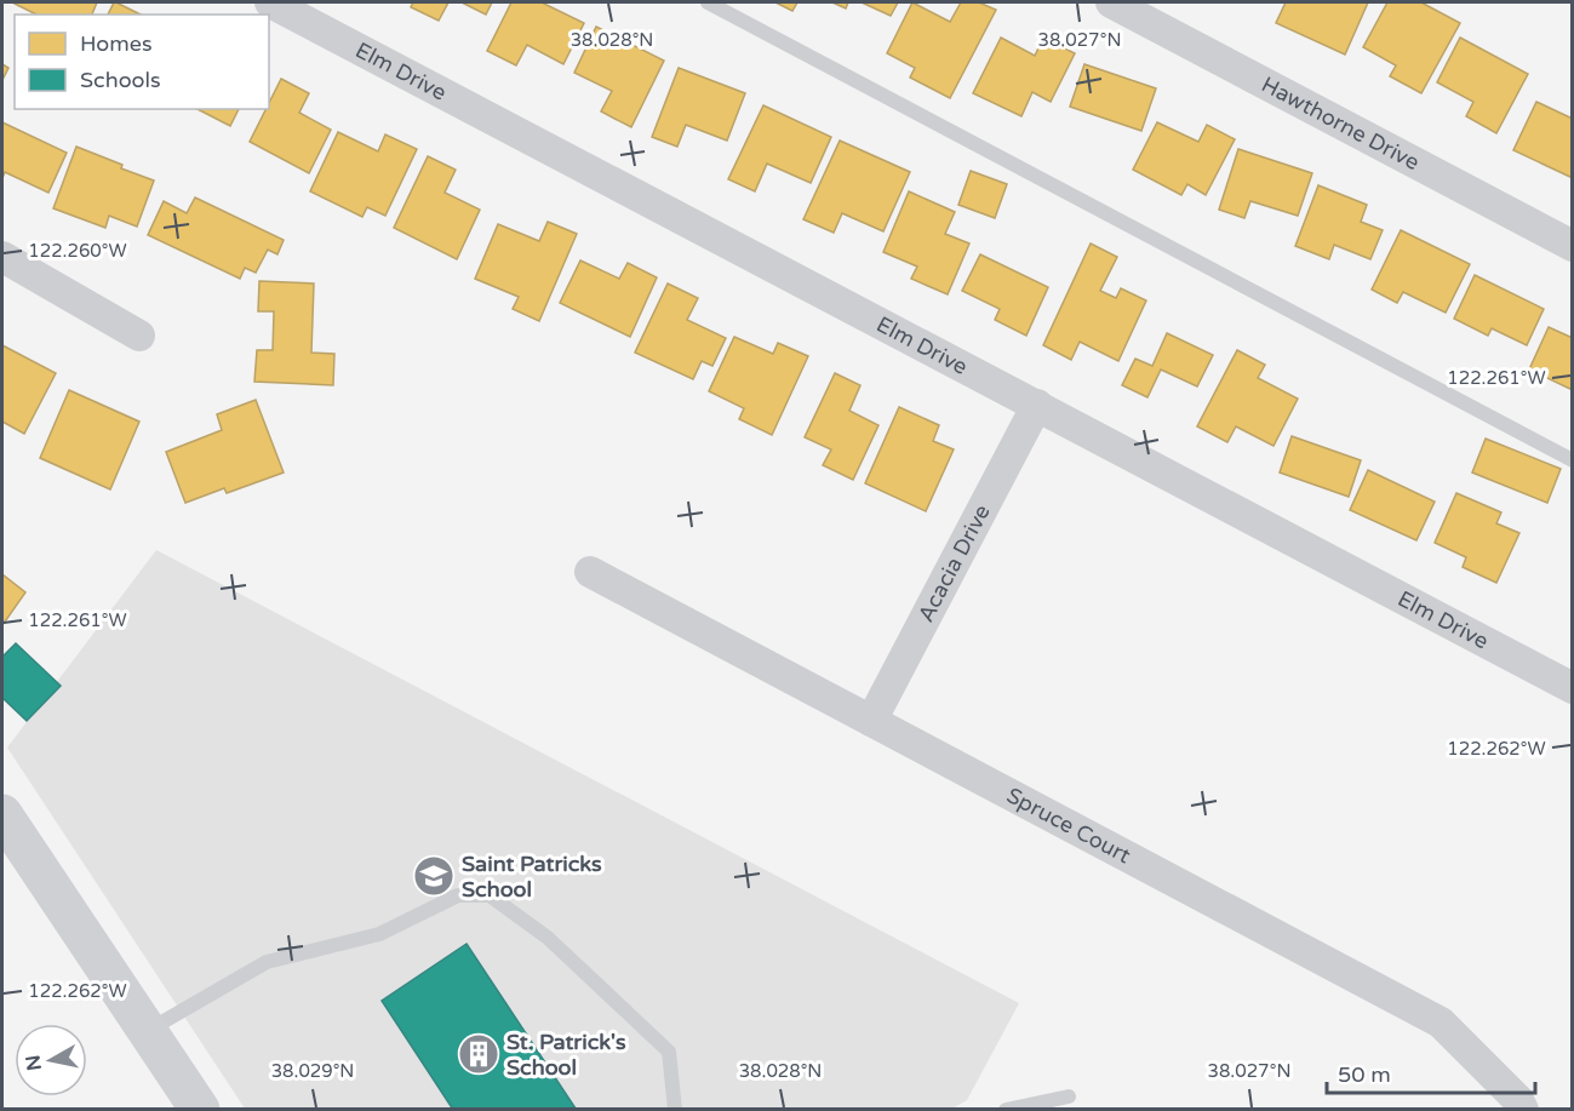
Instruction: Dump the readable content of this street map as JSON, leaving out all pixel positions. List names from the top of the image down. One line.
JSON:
{"streets":{"street":["Elm Drive","Hawthorne Drive","Acacia Drive","Spruce Court"]},"crossings":[["Elm Drive","Acacia Drive"],["Acacia Drive","Spruce Court"]],"places":{"school or university":["Saint Patricks School"],"building":["St. Patrick's School"]},"legend":["Homes","Schools"],"scale_bar":"50 m","north":"left","coordinates":["38.028°N","38.027°N","122.260°W","122.261°W","122.262°W","38.029°N"]}
